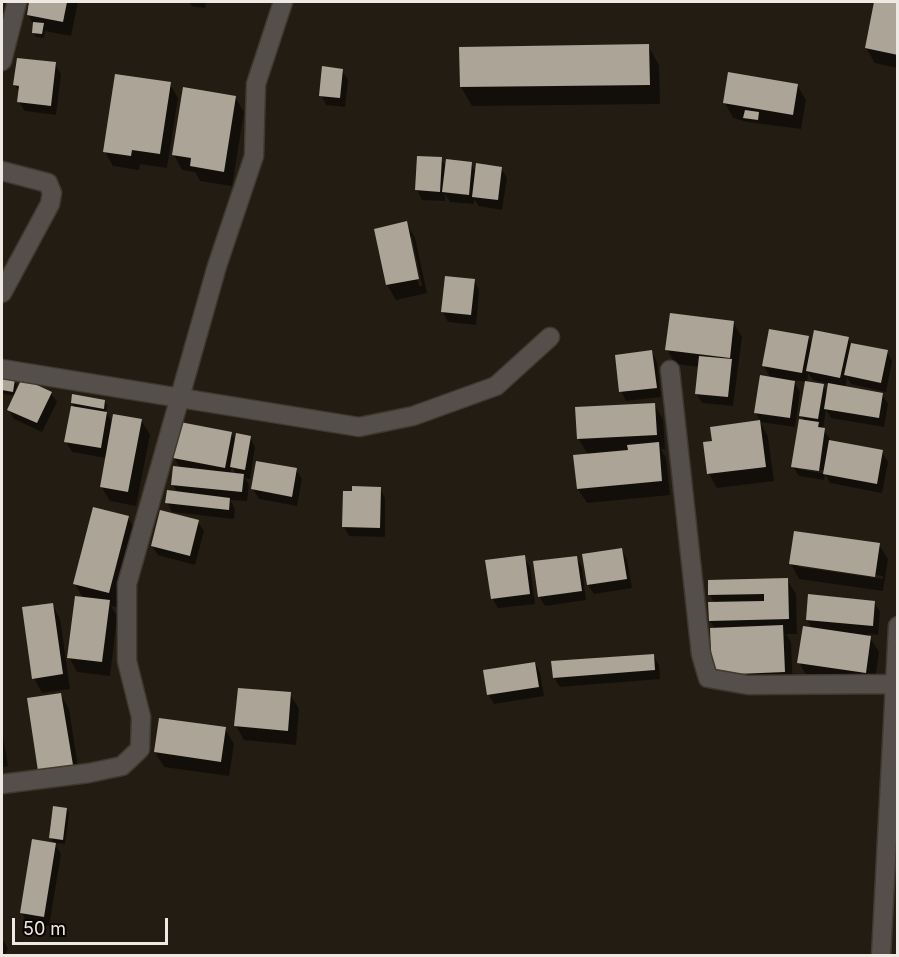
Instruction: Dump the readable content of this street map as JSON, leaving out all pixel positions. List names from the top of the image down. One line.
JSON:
{"scale_bar":"50 m"}
